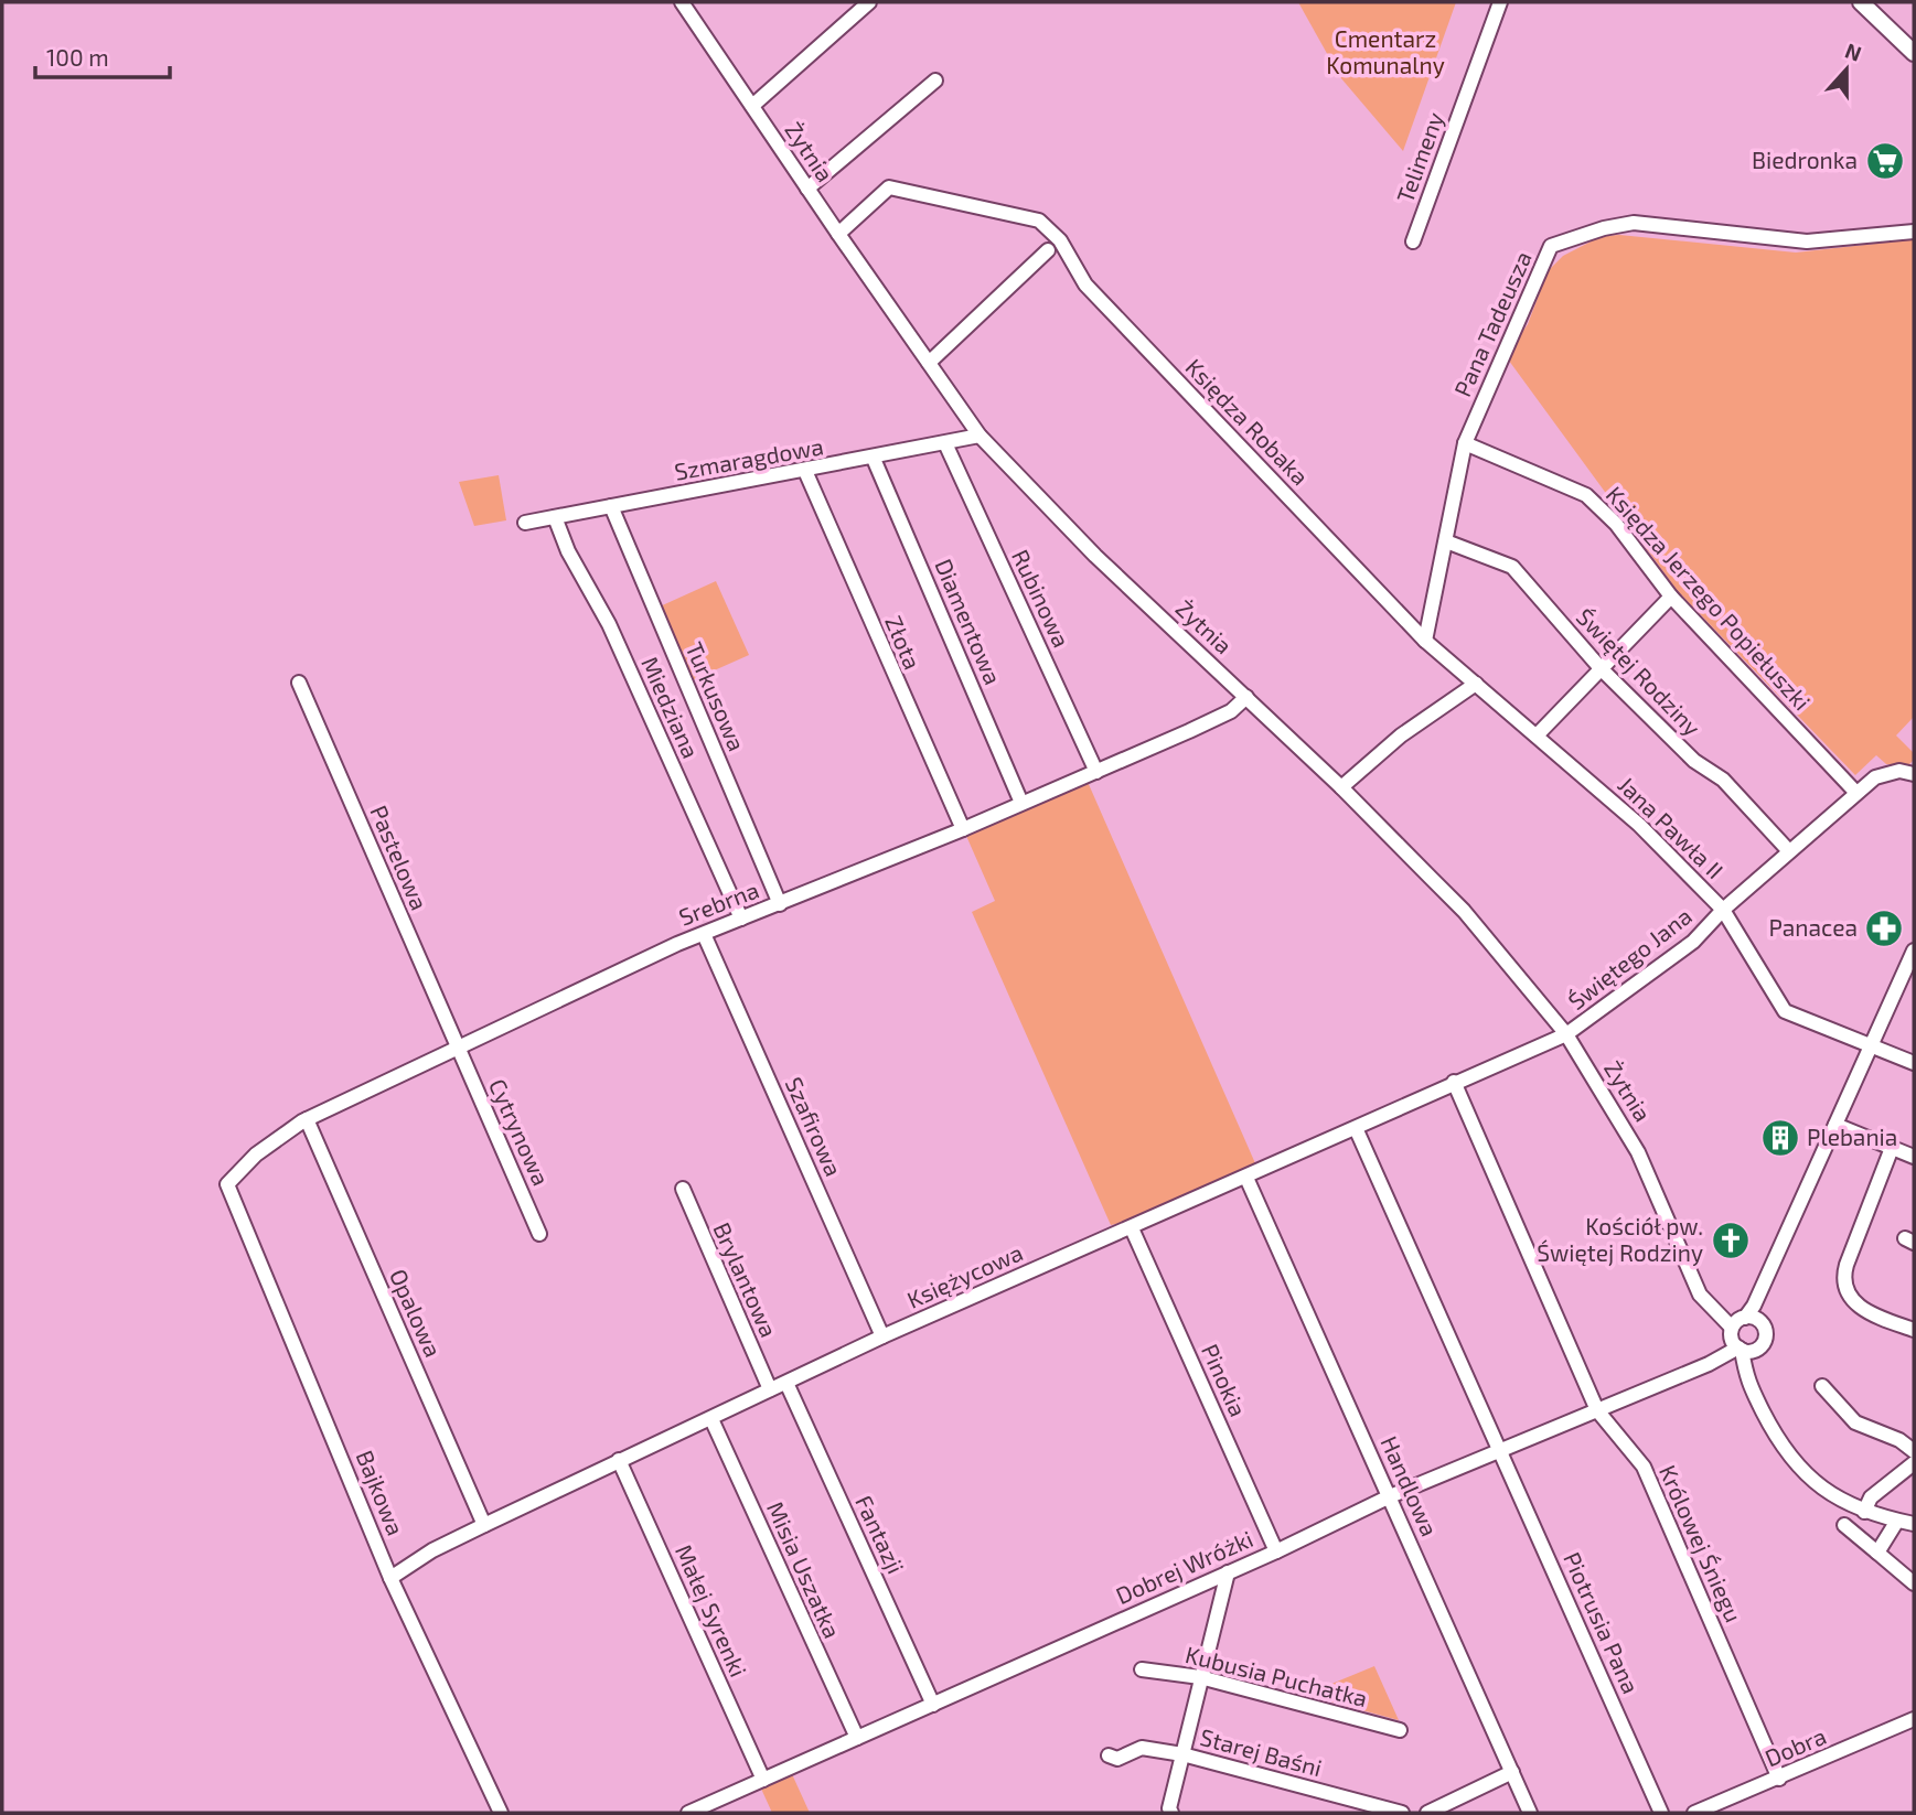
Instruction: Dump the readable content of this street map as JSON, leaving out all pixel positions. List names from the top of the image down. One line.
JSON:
{"streets":{"street":["Żytnia","Telimeny","Pana Tadeusza","Księdza Robaka","Szmaragdowa","Rubinowa","Księdza Jerzego Popiełuszki","Diamentowa","Złota","Świętej Rodziny","Turkusowa","Miedziana","Jana Pawła II","Pastelowa","Srebrna","Świętego Jana","Szafirowa","Cytrynowa","Księżycowa","Brylantowa","Opalowa","Pinokia","Handlowa","Bajkowa","Fantazji","Królowej Śniegu","Dobrej Wróżki","Misia Uszatka","Małej Syrenki","Piotrusia Pana","Kubusia Puchatka","Dobra","Starej Baśni"]},"crossings":[["Żytnia","Księdza Robaka"],["Żytnia","Szmaragdowa"],["Żytnia","Srebrna"],["Żytnia","Świętego Jana"],["Żytnia","Księżycowa"],["Żytnia","Dobrej Wróżki"],["Pana Tadeusza","Księdza Robaka"],["Pana Tadeusza","Księdza Jerzego Popiełuszki"],["Pana Tadeusza","Świętej Rodziny"],["Pana Tadeusza","Jana Pawła II"],["Księdza Robaka","Jana Pawła II"],["Szmaragdowa","Rubinowa"],["Szmaragdowa","Diamentowa"],["Szmaragdowa","Złota"],["Szmaragdowa","Turkusowa"],["Szmaragdowa","Miedziana"],["Rubinowa","Srebrna"],["Księdza Jerzego Popiełuszki","Świętego Jana"],["Diamentowa","Srebrna"],["Złota","Srebrna"],["Świętej Rodziny","Świętego Jana"],["Turkusowa","Srebrna"],["Miedziana","Srebrna"],["Jana Pawła II","Świętego Jana"],["Pastelowa","Srebrna"],["Pastelowa","Cytrynowa"],["Srebrna","Szafirowa"],["Srebrna","Cytrynowa"],["Srebrna","Opalowa"],["Srebrna","Bajkowa"],["Świętego Jana","Księżycowa"],["Szafirowa","Księżycowa"],["Księżycowa","Brylantowa"],["Księżycowa","Opalowa"],["Księżycowa","Pinokia"],["Księżycowa","Handlowa"],["Księżycowa","Bajkowa"],["Księżycowa","Fantazji"],["Księżycowa","Królowej Śniegu"],["Księżycowa","Misia Uszatka"],["Księżycowa","Małej Syrenki"],["Księżycowa","Piotrusia Pana"],["Pinokia","Dobrej Wróżki"],["Handlowa","Dobrej Wróżki"],["Fantazji","Dobrej Wróżki"],["Królowej Śniegu","Dobrej Wróżki"],["Królowej Śniegu","Dobra"],["Dobrej Wróżki","Misia Uszatka"],["Dobrej Wróżki","Małej Syrenki"],["Dobrej Wróżki","Piotrusia Pana"]],"parks":["Cmentarz Komunalny"],"places":{"supermarket":["Biedronka"],"pharmacy":["Panacea"],"building":["Plebania"],"church":["Kościół pw. Świętej Rodziny"]},"scale_bar":"100 m","north":"top"}
